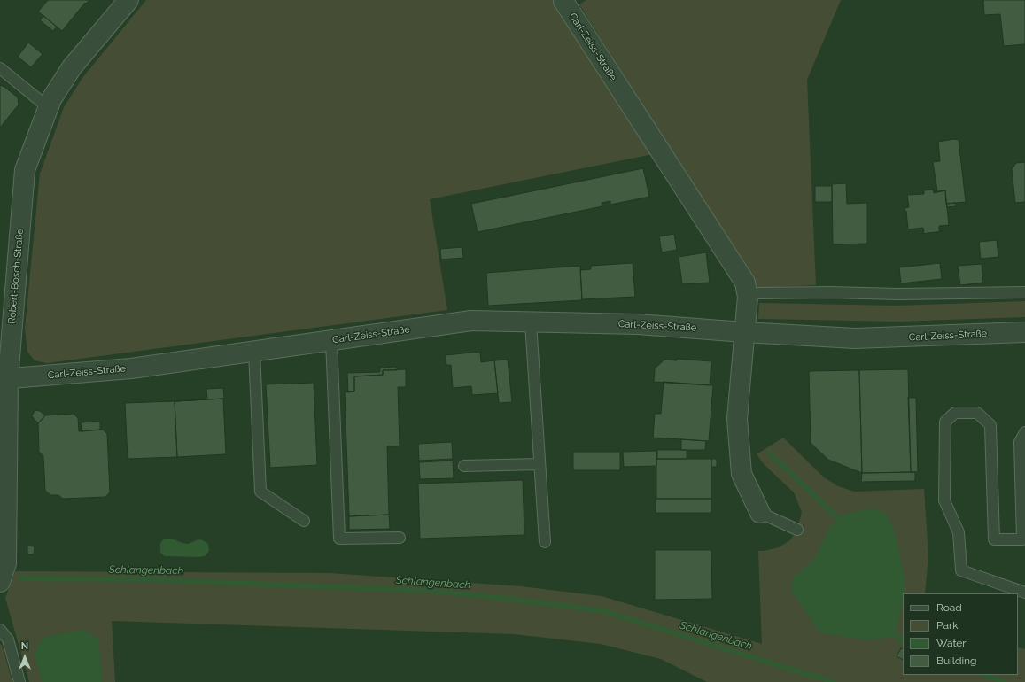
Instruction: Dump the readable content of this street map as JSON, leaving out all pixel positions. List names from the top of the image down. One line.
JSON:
{"streets":{"street":["Carl-Zeiss-Straße","Robert-Bosch-Straße"]},"crossings":[["Carl-Zeiss-Straße","Robert-Bosch-Straße"]],"water":["Schlangenbach"],"legend":["Road","Park","Water","Building"],"north":"top"}
